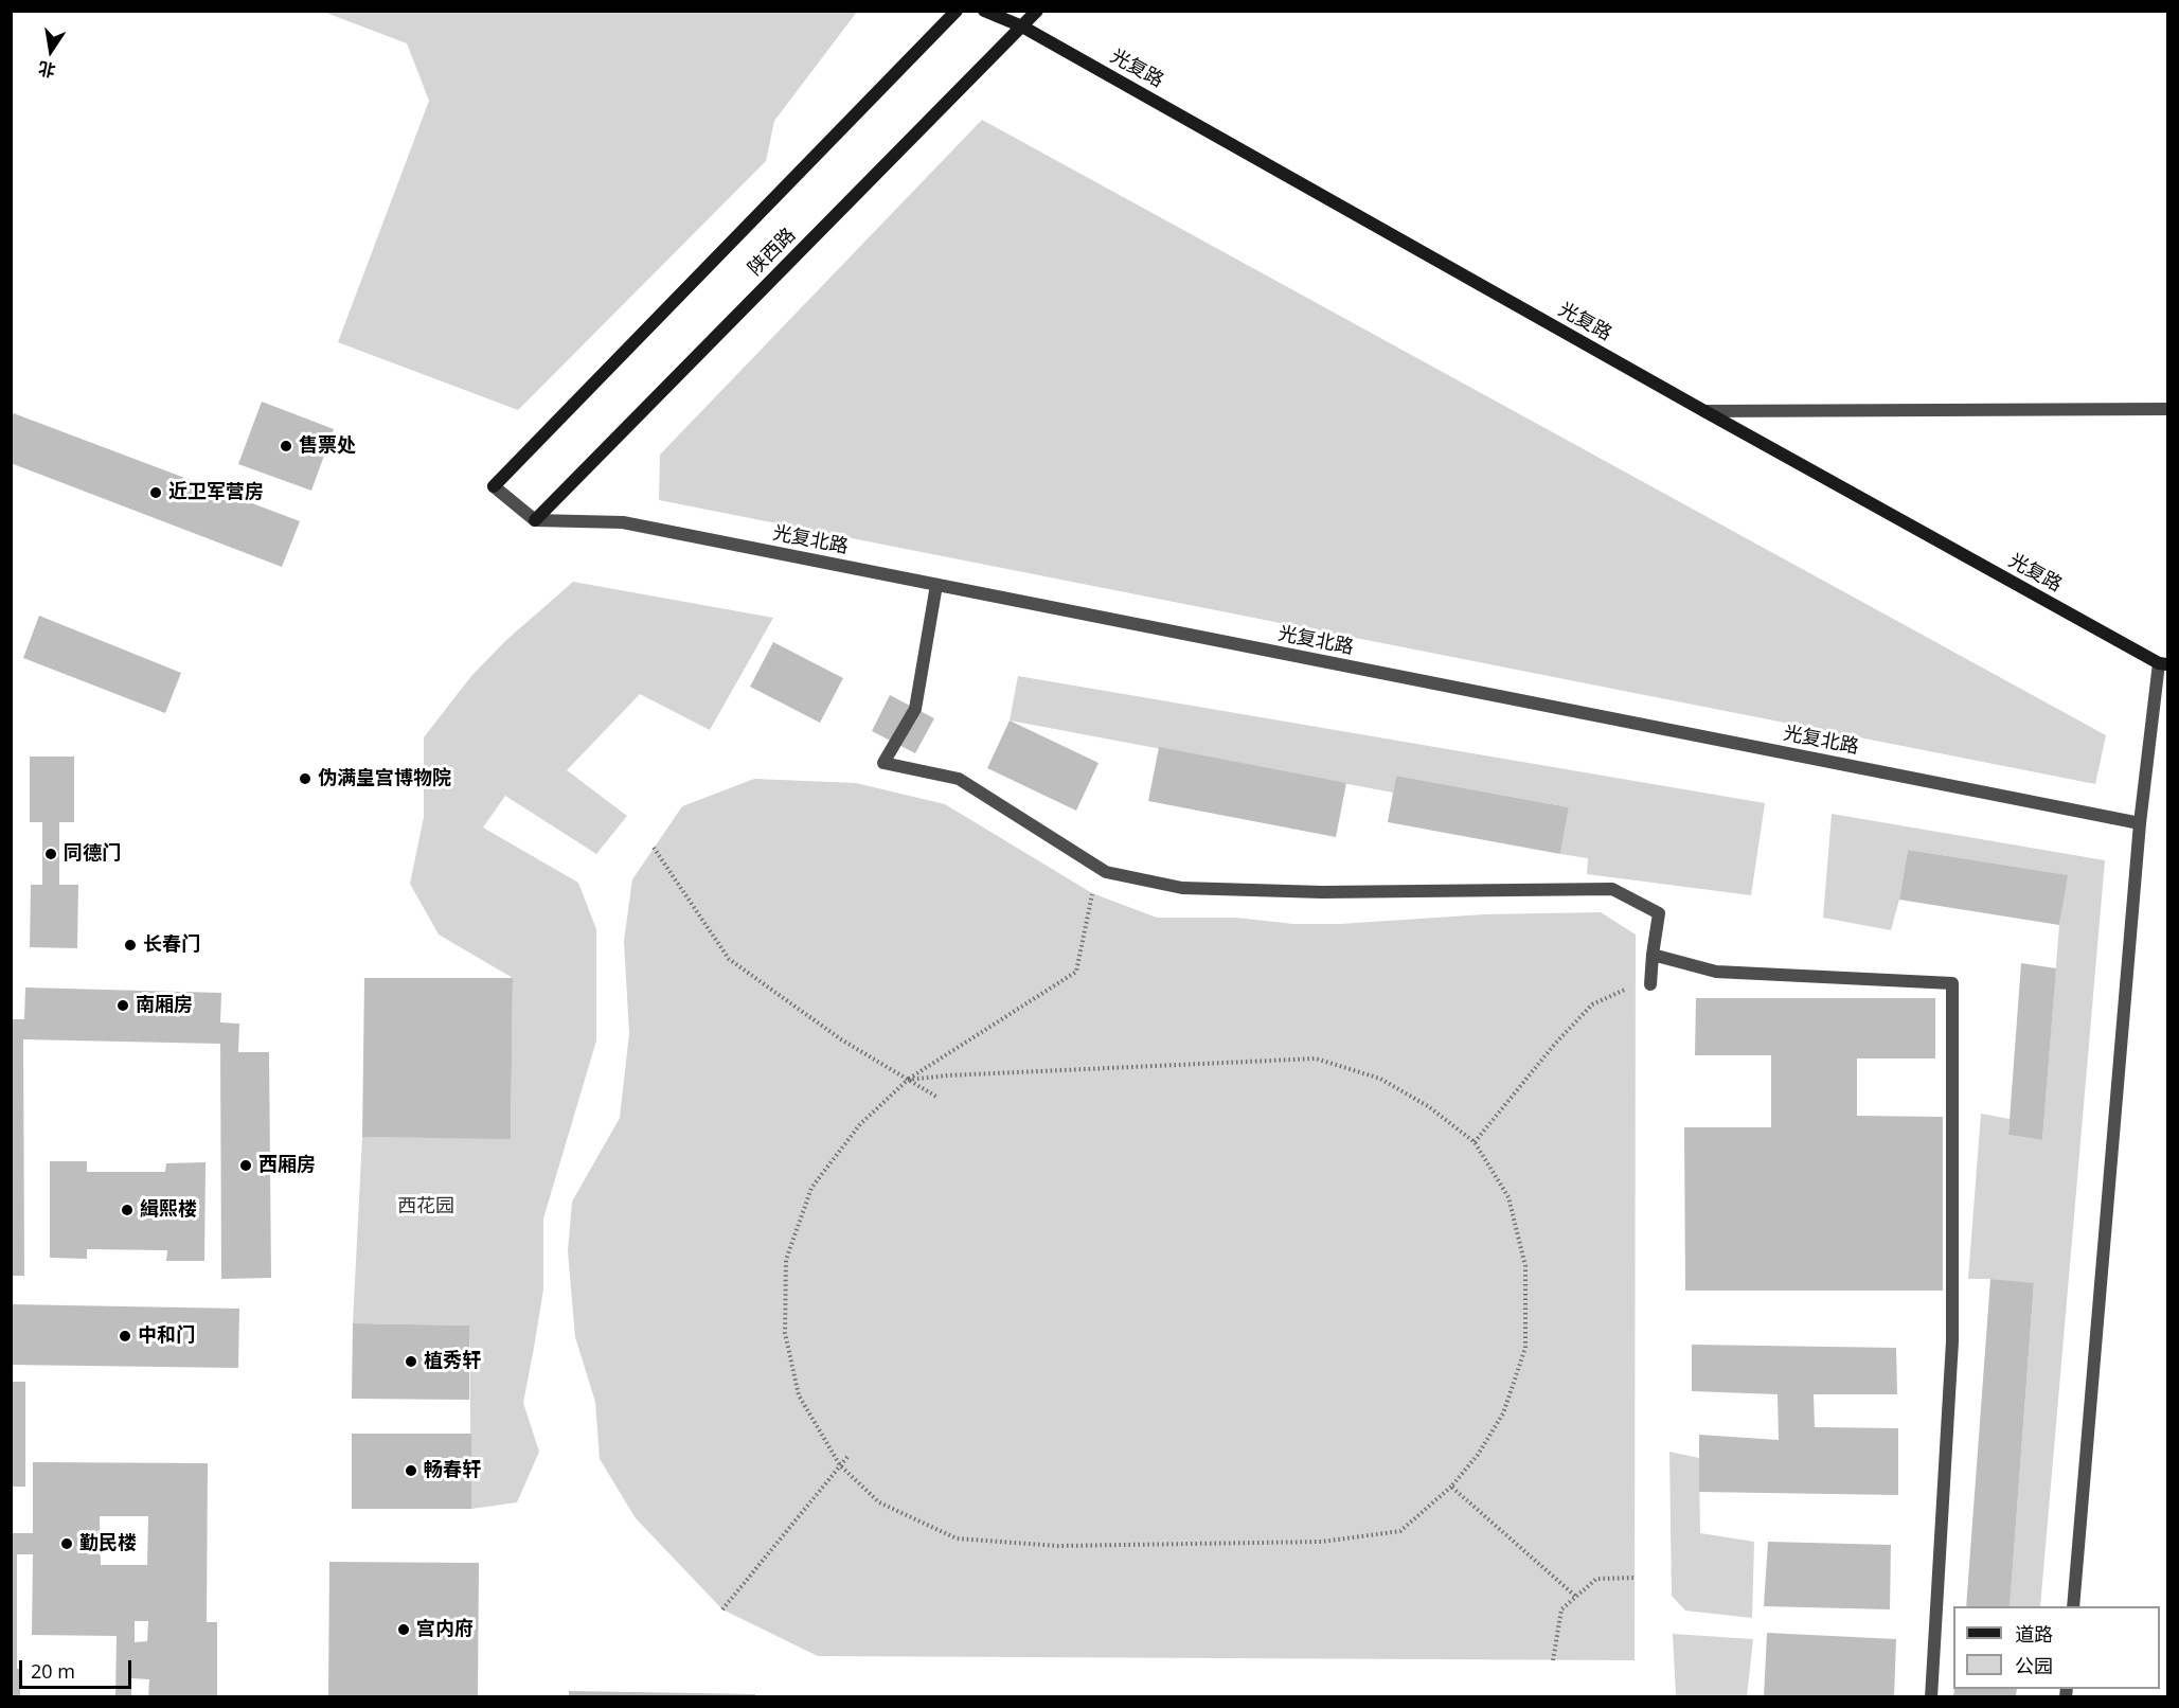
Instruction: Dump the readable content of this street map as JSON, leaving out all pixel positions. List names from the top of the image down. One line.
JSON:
{"streets":{"street":["光复路","陕西路","光复北路"]},"crossings":[["光复路","陕西路"],["陕西路","光复北路"]],"parks":["西花园"],"places":["售票处","近卫军营房","伪满皇宫博物院","同德门","长春门","南厢房","西厢房","緝熙楼","中和门","植秀轩","畅春轩","勤民楼","宫内府"],"legend":["道路","公园"],"scale_bar":"20 m","north":"bottom"}
